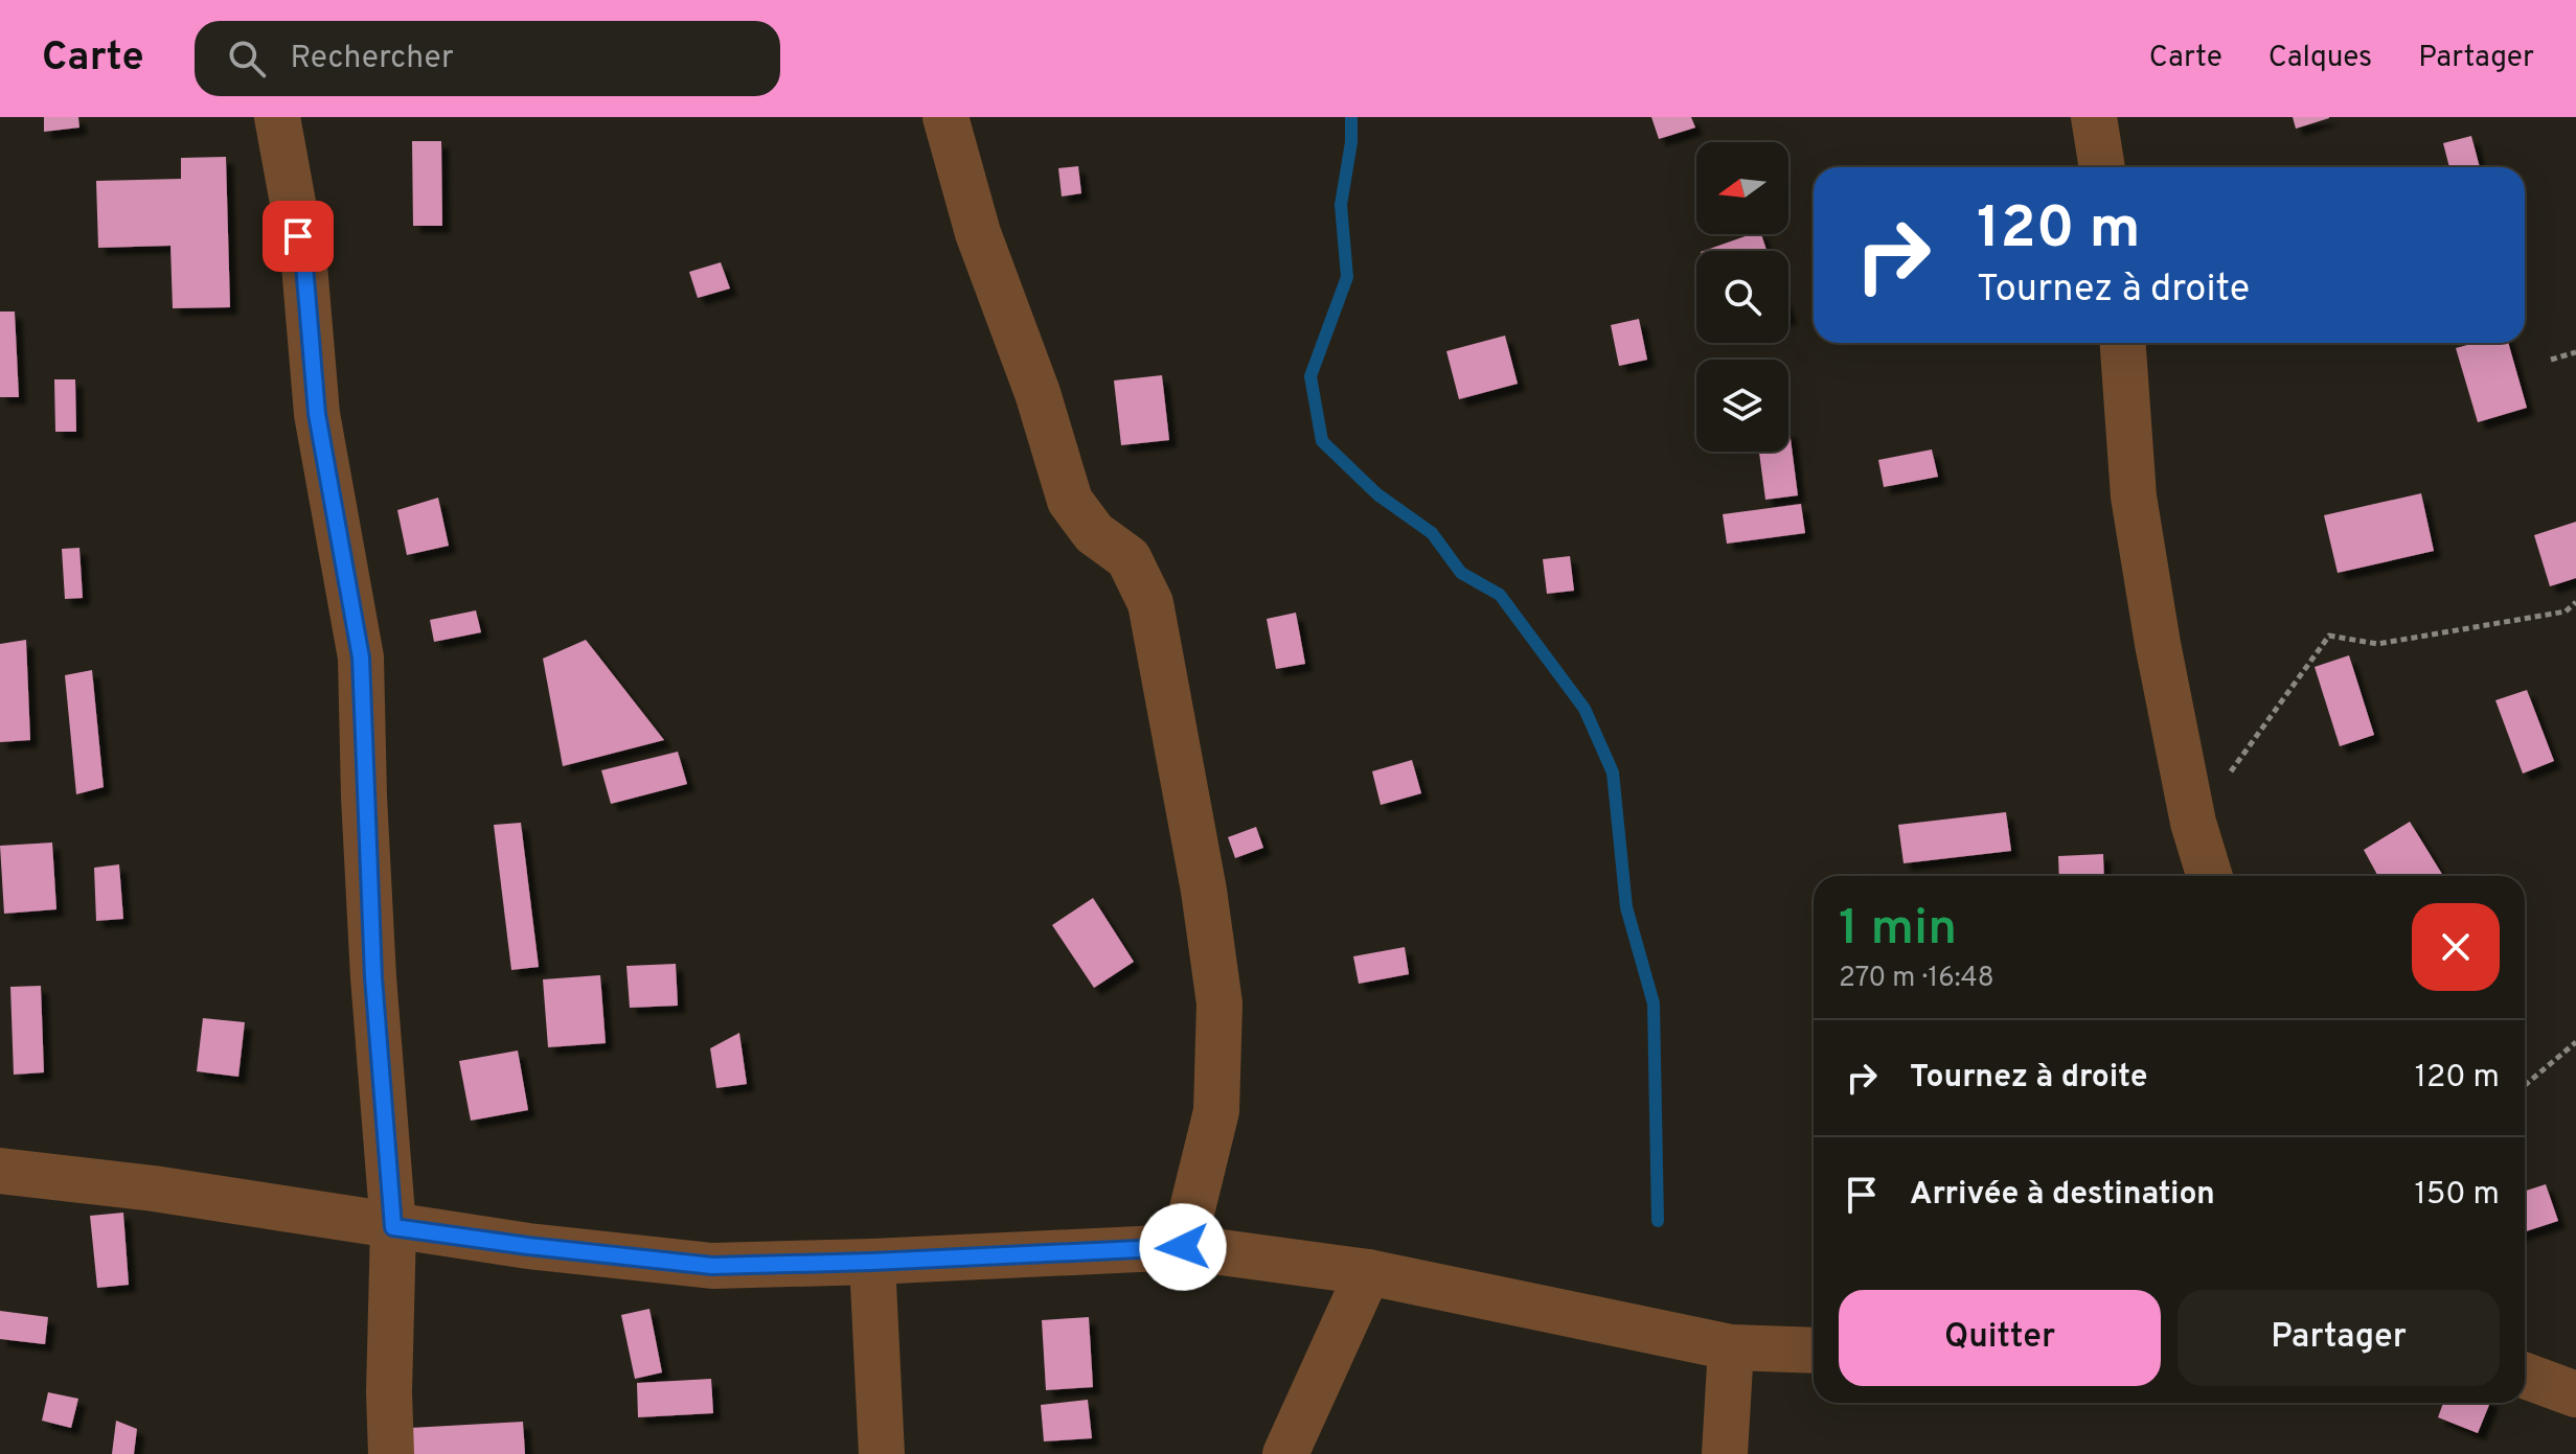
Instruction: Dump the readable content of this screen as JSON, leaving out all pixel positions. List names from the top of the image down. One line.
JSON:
{"north":"left","page":{"header":"Carte","search":"Rechercher","nav":["Carte","Calques","Partager"],"turn":["120 m","Tournez à droite"],"heading":["1 min","270 m · 16:48"],"list":[{"name":"Tournez à droite","value":"120 m"},{"name":"Arrivée à destination","value":"150 m"}],"buttons":["Quitter","Partager"]}}
